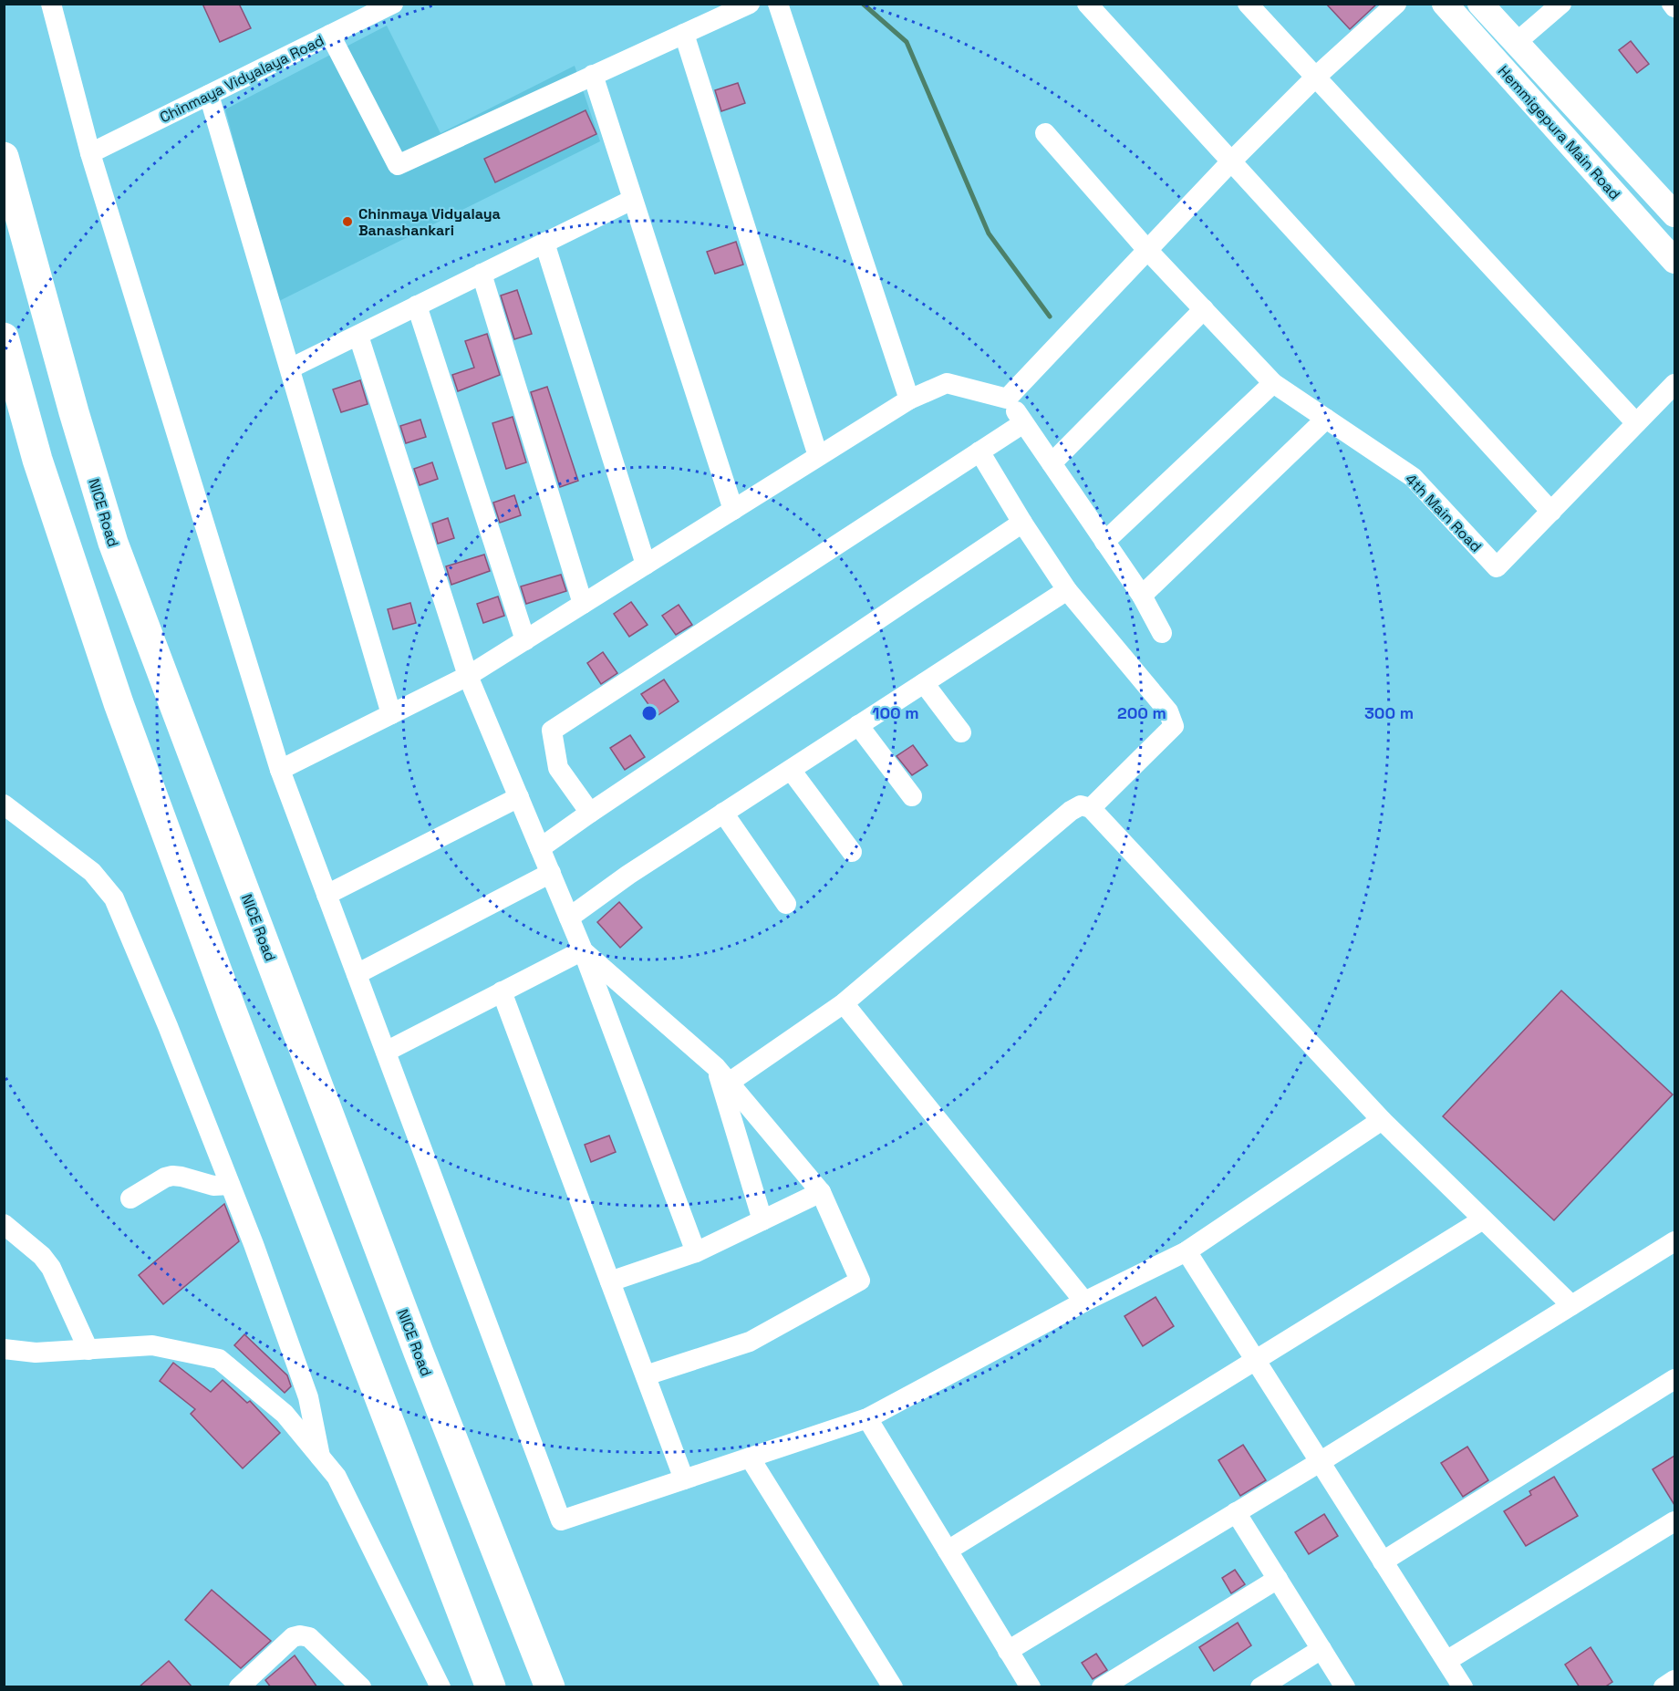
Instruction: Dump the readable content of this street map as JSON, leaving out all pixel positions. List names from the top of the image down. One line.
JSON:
{"streets":{"highway":["NICE Road"],"main road":["Hemmigepura Main Road"],"street":["Chinmaya Vidyalaya Road","4th Main Road"]},"places":["Chinmaya Vidyalaya Banashankari"],"rings":["100 m","200 m","300 m"]}
